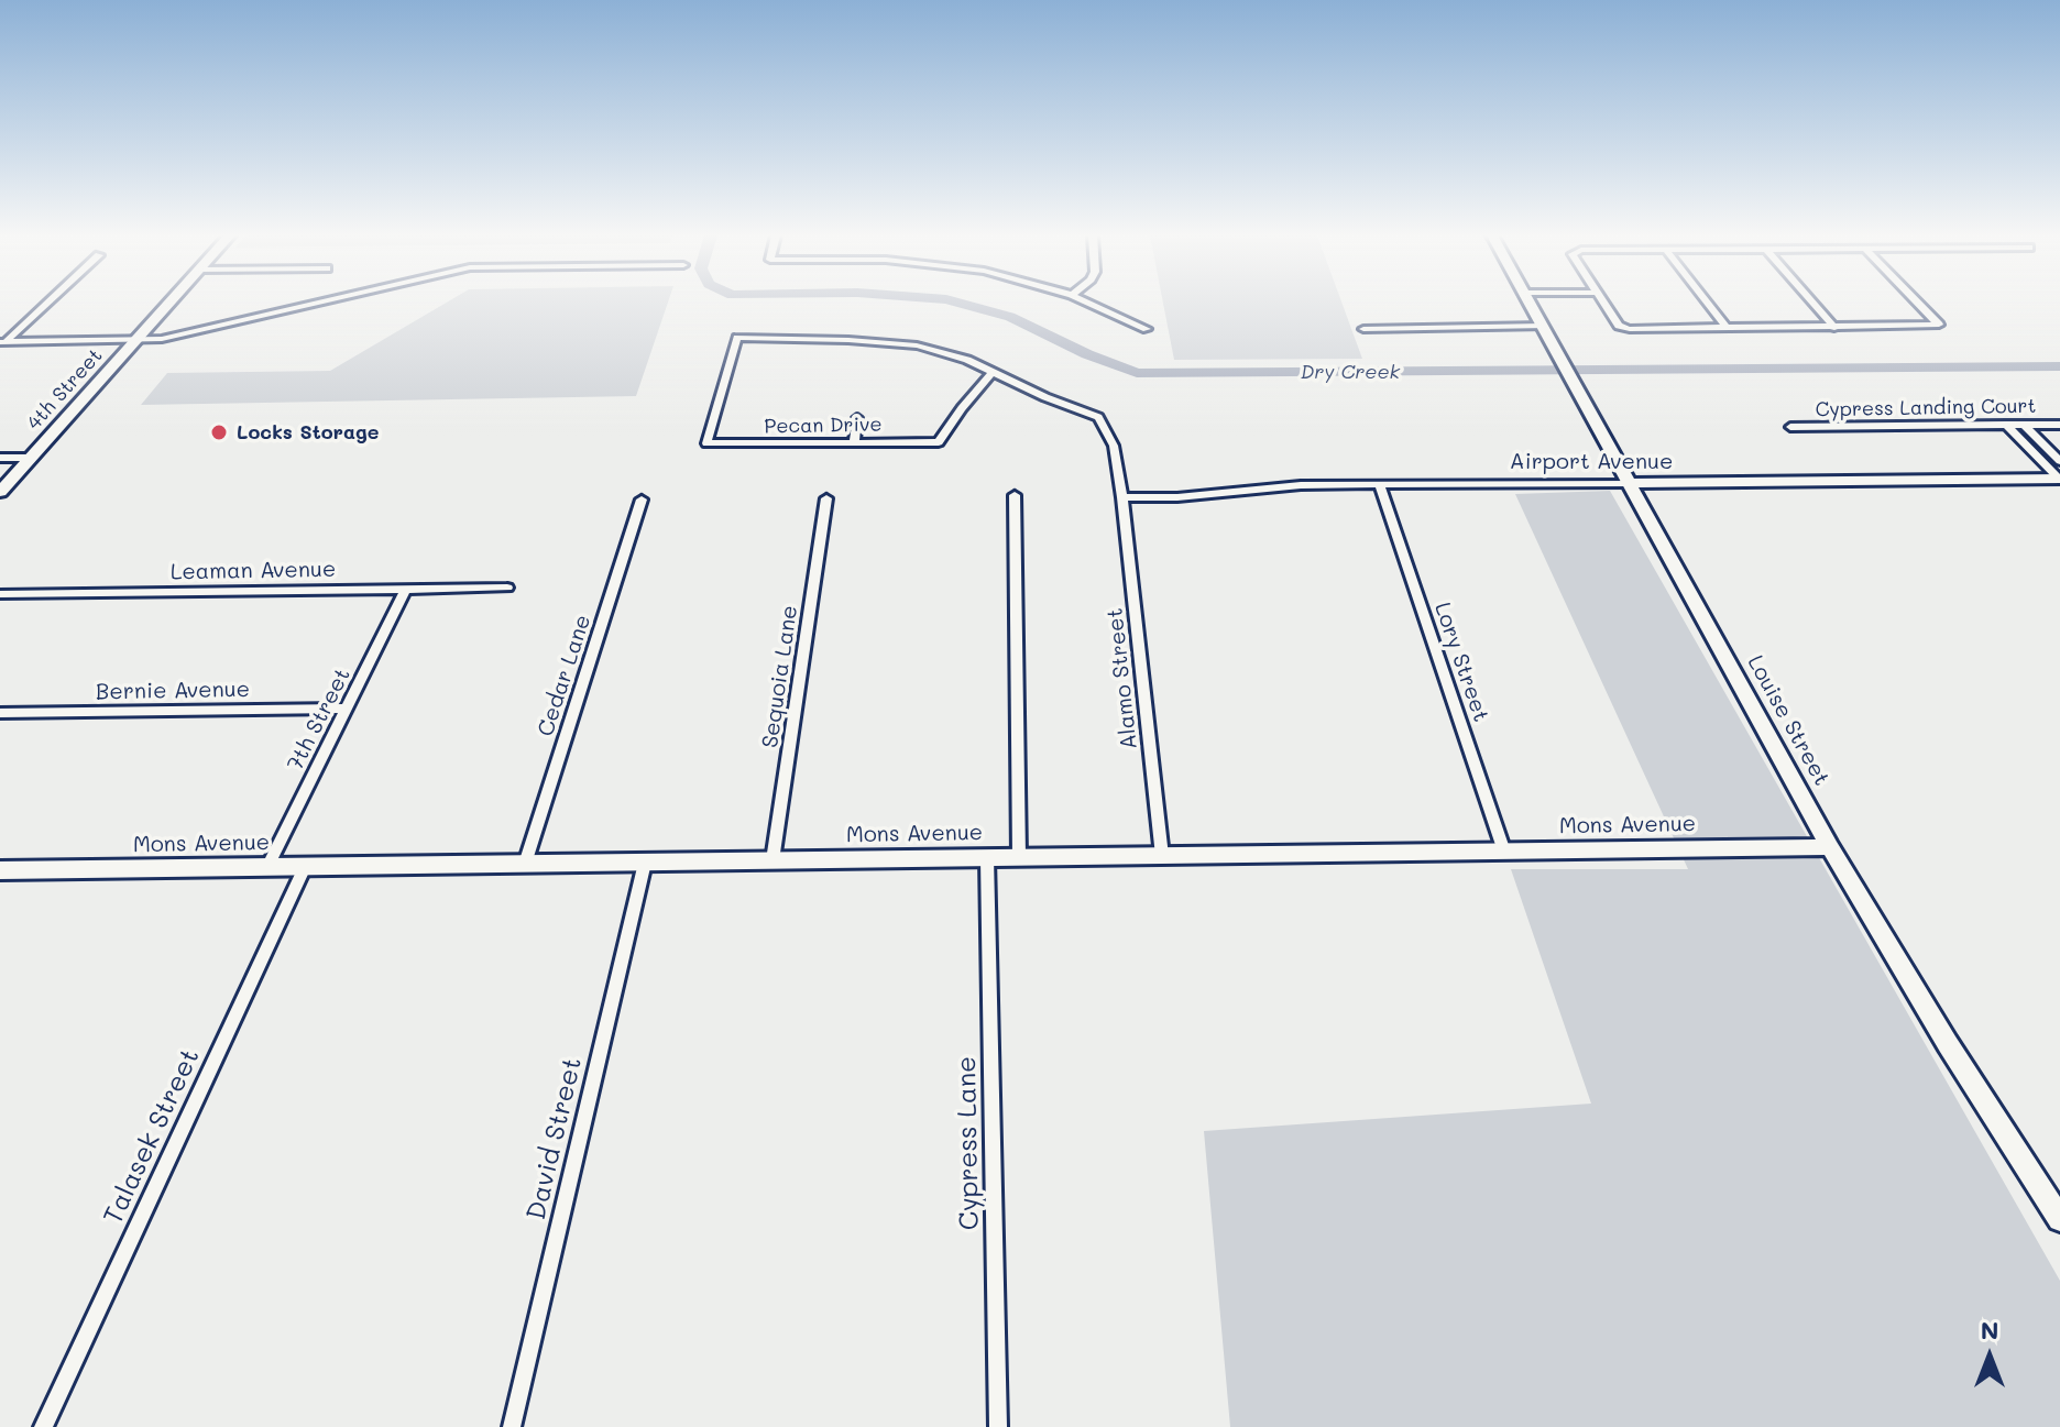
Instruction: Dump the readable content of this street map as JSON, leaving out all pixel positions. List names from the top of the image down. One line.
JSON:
{"streets":{"street":["4th Street","Cypress Landing Court","Pecan Drive","Airport Avenue","Leaman Avenue","Lory Street","Cedar Lane","Sequoia Lane","Alamo Street","Bernie Avenue","7th Street","Louise Street","Mons Avenue","Talasek Street","David Street","Cypress Lane"]},"crossings":[["Pecan Drive","Alamo Street"],["Airport Avenue","Lory Street"],["Airport Avenue","Alamo Street"],["Airport Avenue","Louise Street"],["Leaman Avenue","7th Street"],["Lory Street","Mons Avenue"],["Cedar Lane","Mons Avenue"],["Sequoia Lane","Mons Avenue"],["Alamo Street","Mons Avenue"],["Bernie Avenue","7th Street"],["7th Street","Mons Avenue"],["Louise Street","Mons Avenue"],["Mons Avenue","Talasek Street"],["Mons Avenue","David Street"],["Mons Avenue","Cypress Lane"]],"water":["Dry Creek"],"places":["Locks Storage"],"north":"top"}
